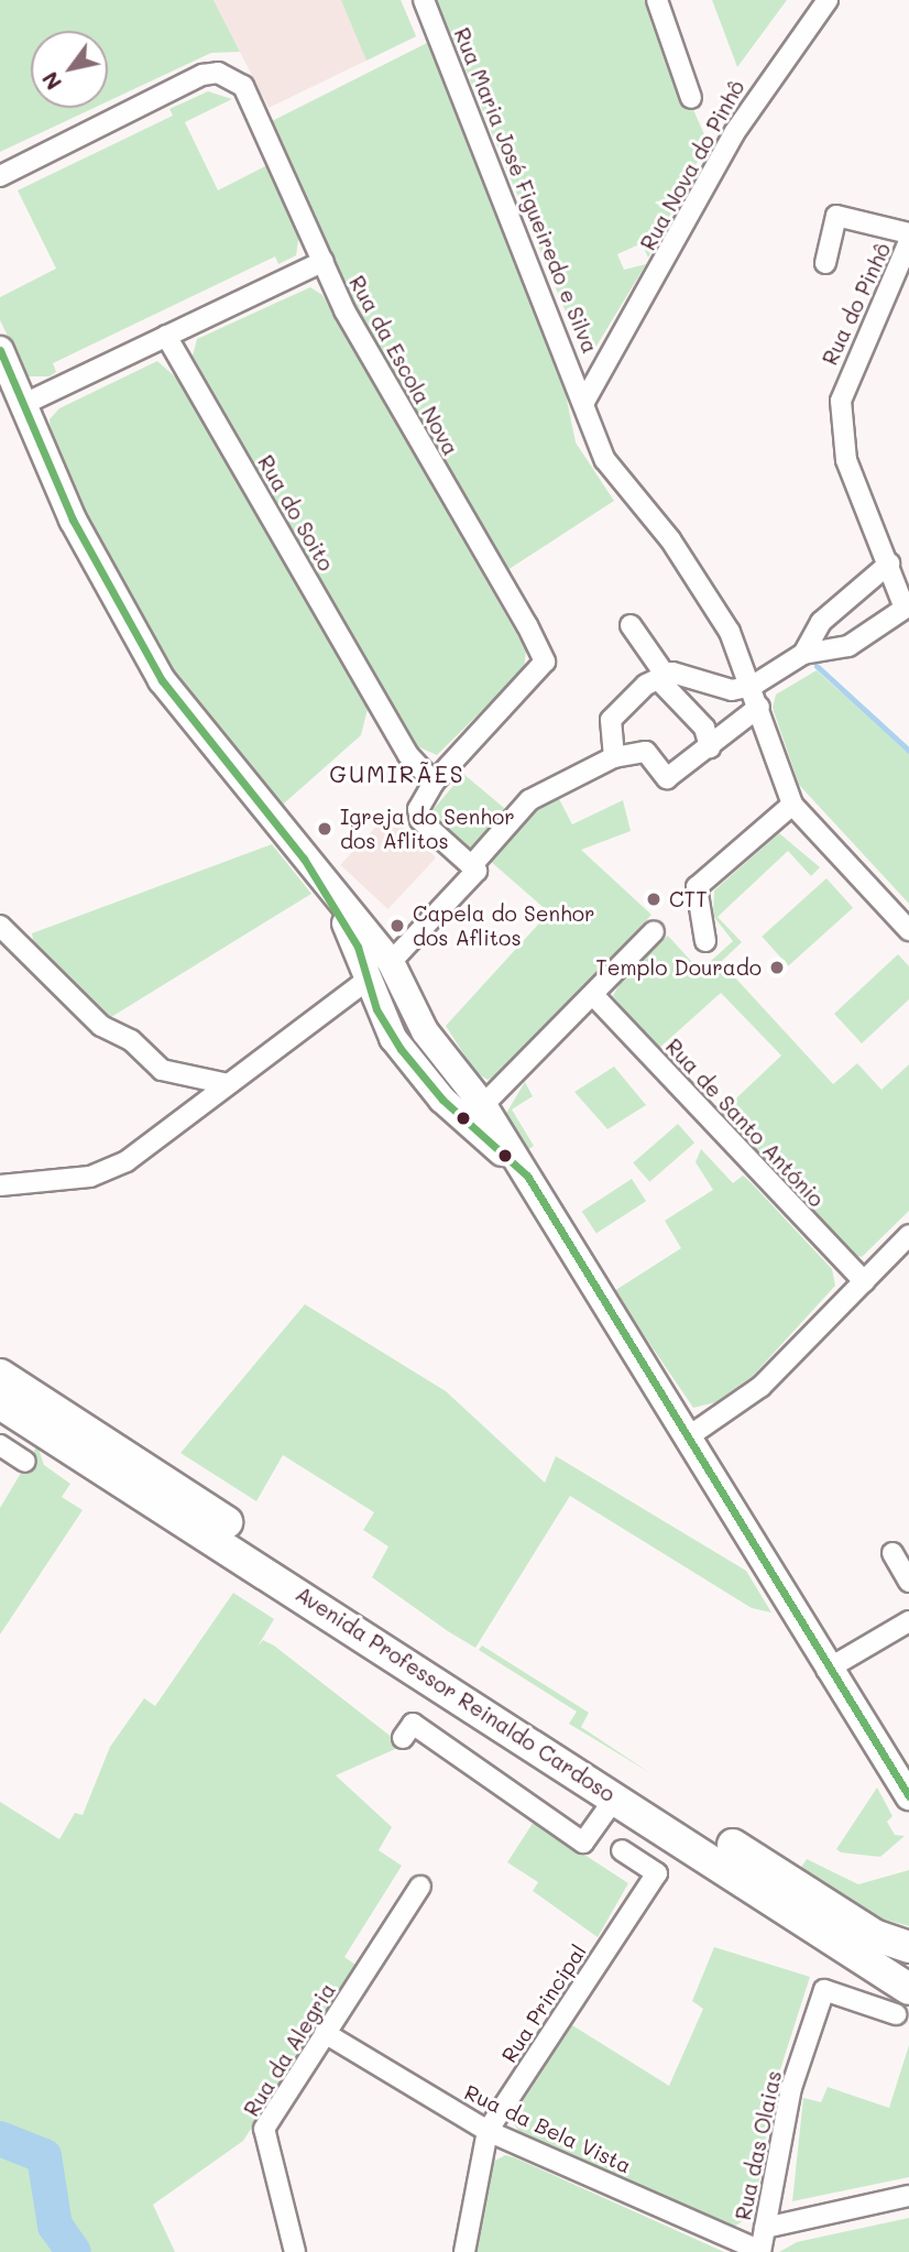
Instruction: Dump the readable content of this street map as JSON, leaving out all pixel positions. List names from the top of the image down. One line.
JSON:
{"streets":{"main road":["Avenida Professor Reinaldo Cardoso"],"street":["Rua Nova do Pinhô","Rua Maria José Figueiredo e Silva","Rua do Pinhô","Rua da Escola Nova","Rua do Soito","Rua de Santo António","Rua Principal","Rua da Alegria","Rua da Bela Vista","Rua das Olaias"]},"crossings":[["Rua Nova do Pinhô","Rua Maria José Figueiredo e Silva"],["Rua da Escola Nova","Rua do Soito"],["Avenida Professor Reinaldo Cardoso","Rua das Olaias"],["Rua Principal","Rua da Bela Vista"],["Rua da Alegria","Rua da Bela Vista"],["Rua da Bela Vista","Rua das Olaias"]],"districts":["GUMIRÃES"],"places":["Igreja do Senhor dos Aflitos","CTT","Capela do Senhor dos Aflitos","Templo Dourado"],"north":"bottom left"}
